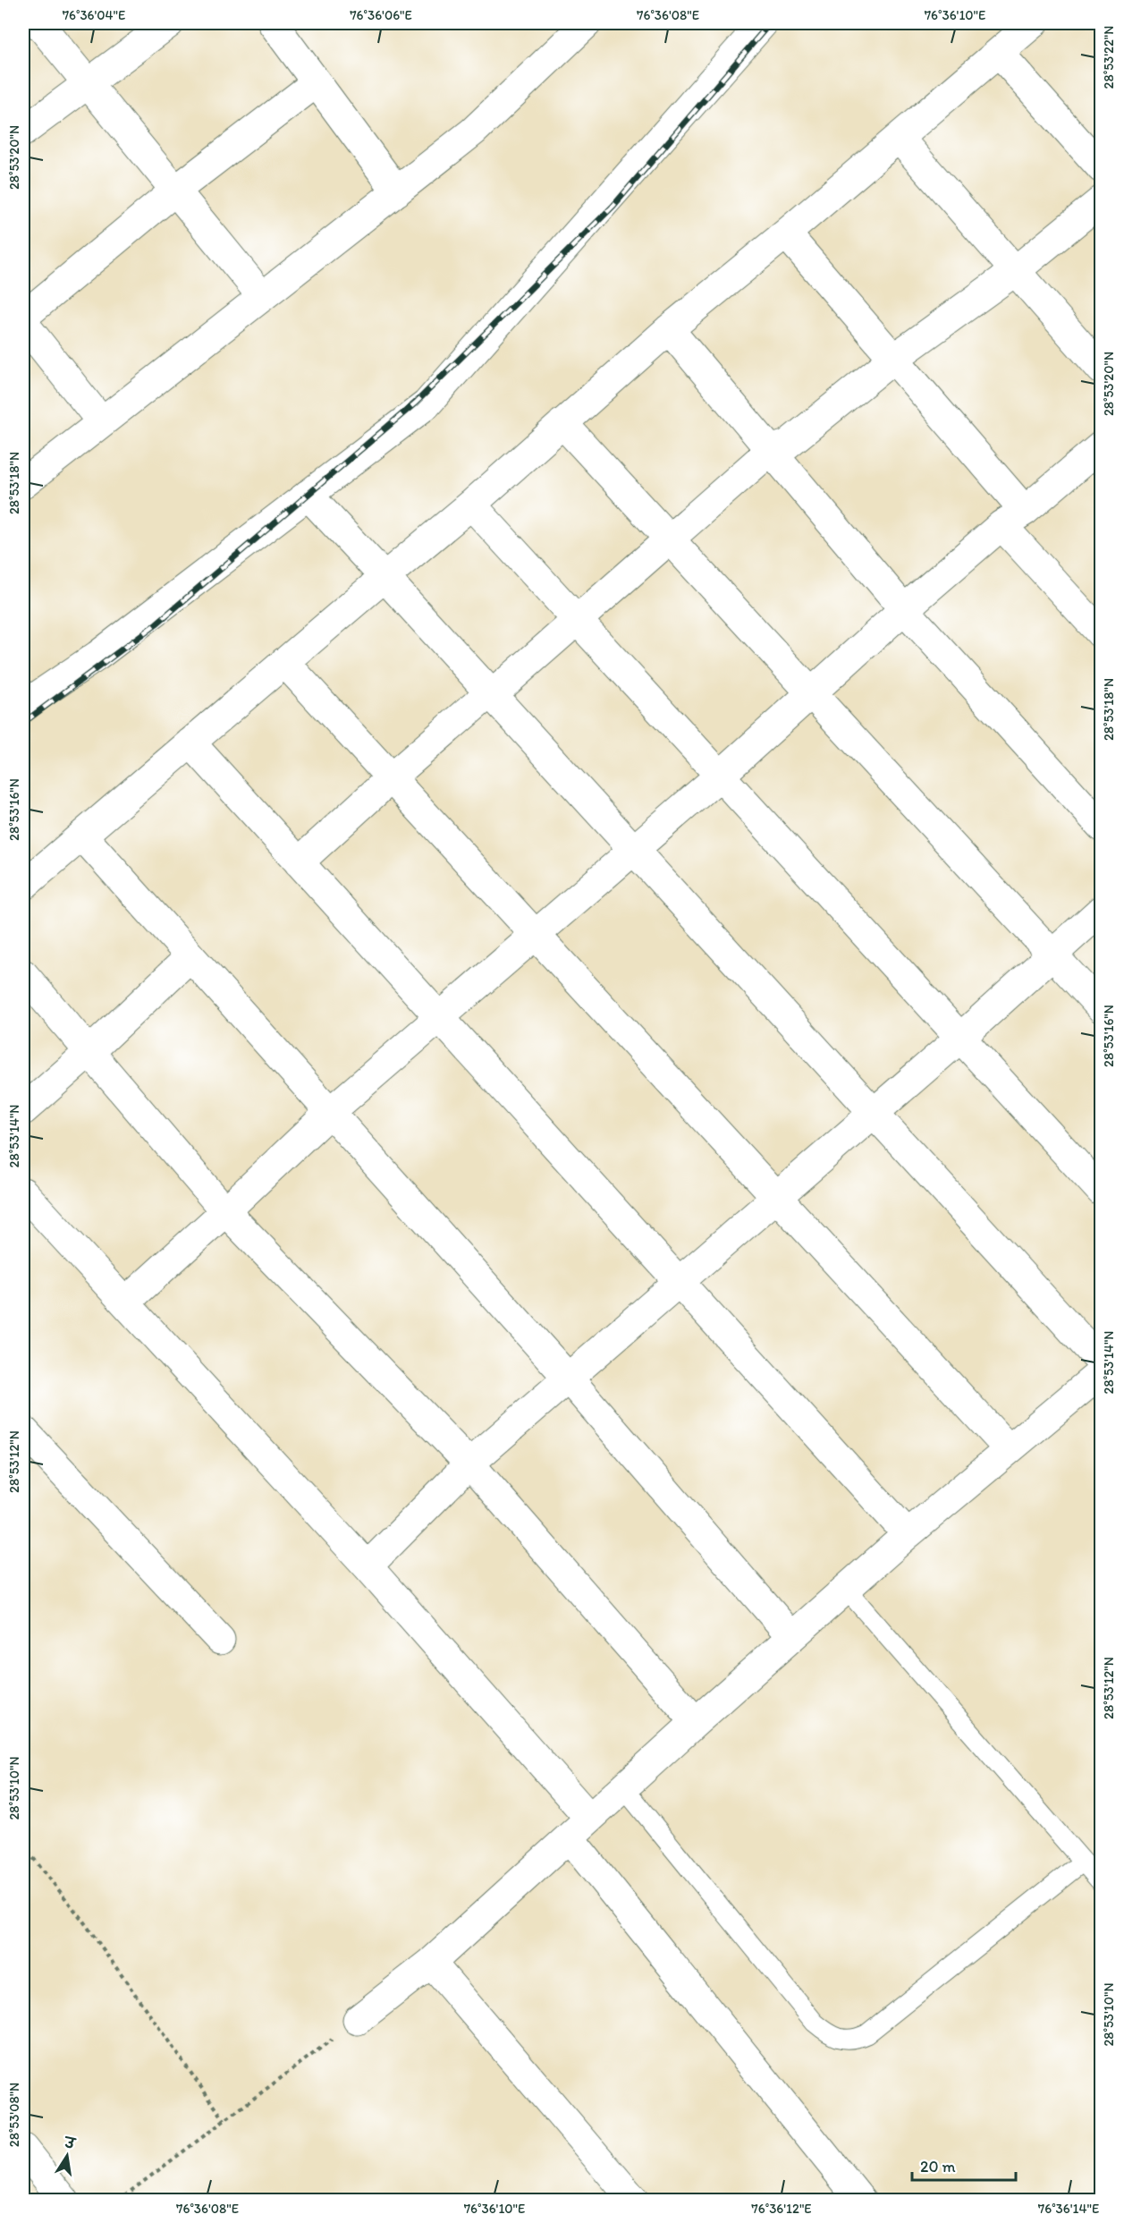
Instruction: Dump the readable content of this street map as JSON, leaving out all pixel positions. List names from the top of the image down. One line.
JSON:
{"scale_bar":"20 m","north":"top","coordinates":["76°36'04\"E","76°36'06\"E","76°36'08\"E","76°36'10\"E","28°53'22\"N","28°53'20\"N","28°53'18\"N","28°53'16\"N","28°53'14\"N","28°53'12\"N","28°53'10\"N","28°53'08\"N","76°36'12\"E","76°36'14\"E"]}
